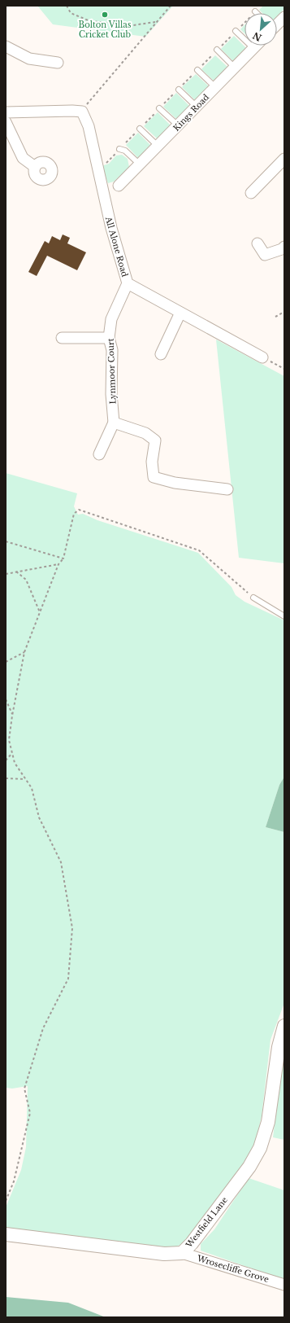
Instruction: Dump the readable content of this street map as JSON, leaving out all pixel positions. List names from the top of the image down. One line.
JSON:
{"streets":{"street":["Kings Road","All Alone Road","Lynmoor Court","Westfield Lane","Wrosecliffe Grove"]},"crossings":[["All Alone Road","Lynmoor Court"],["Westfield Lane","Wrosecliffe Grove"]],"places":["Bolton Villas Cricket Club"],"north":"bottom left"}
